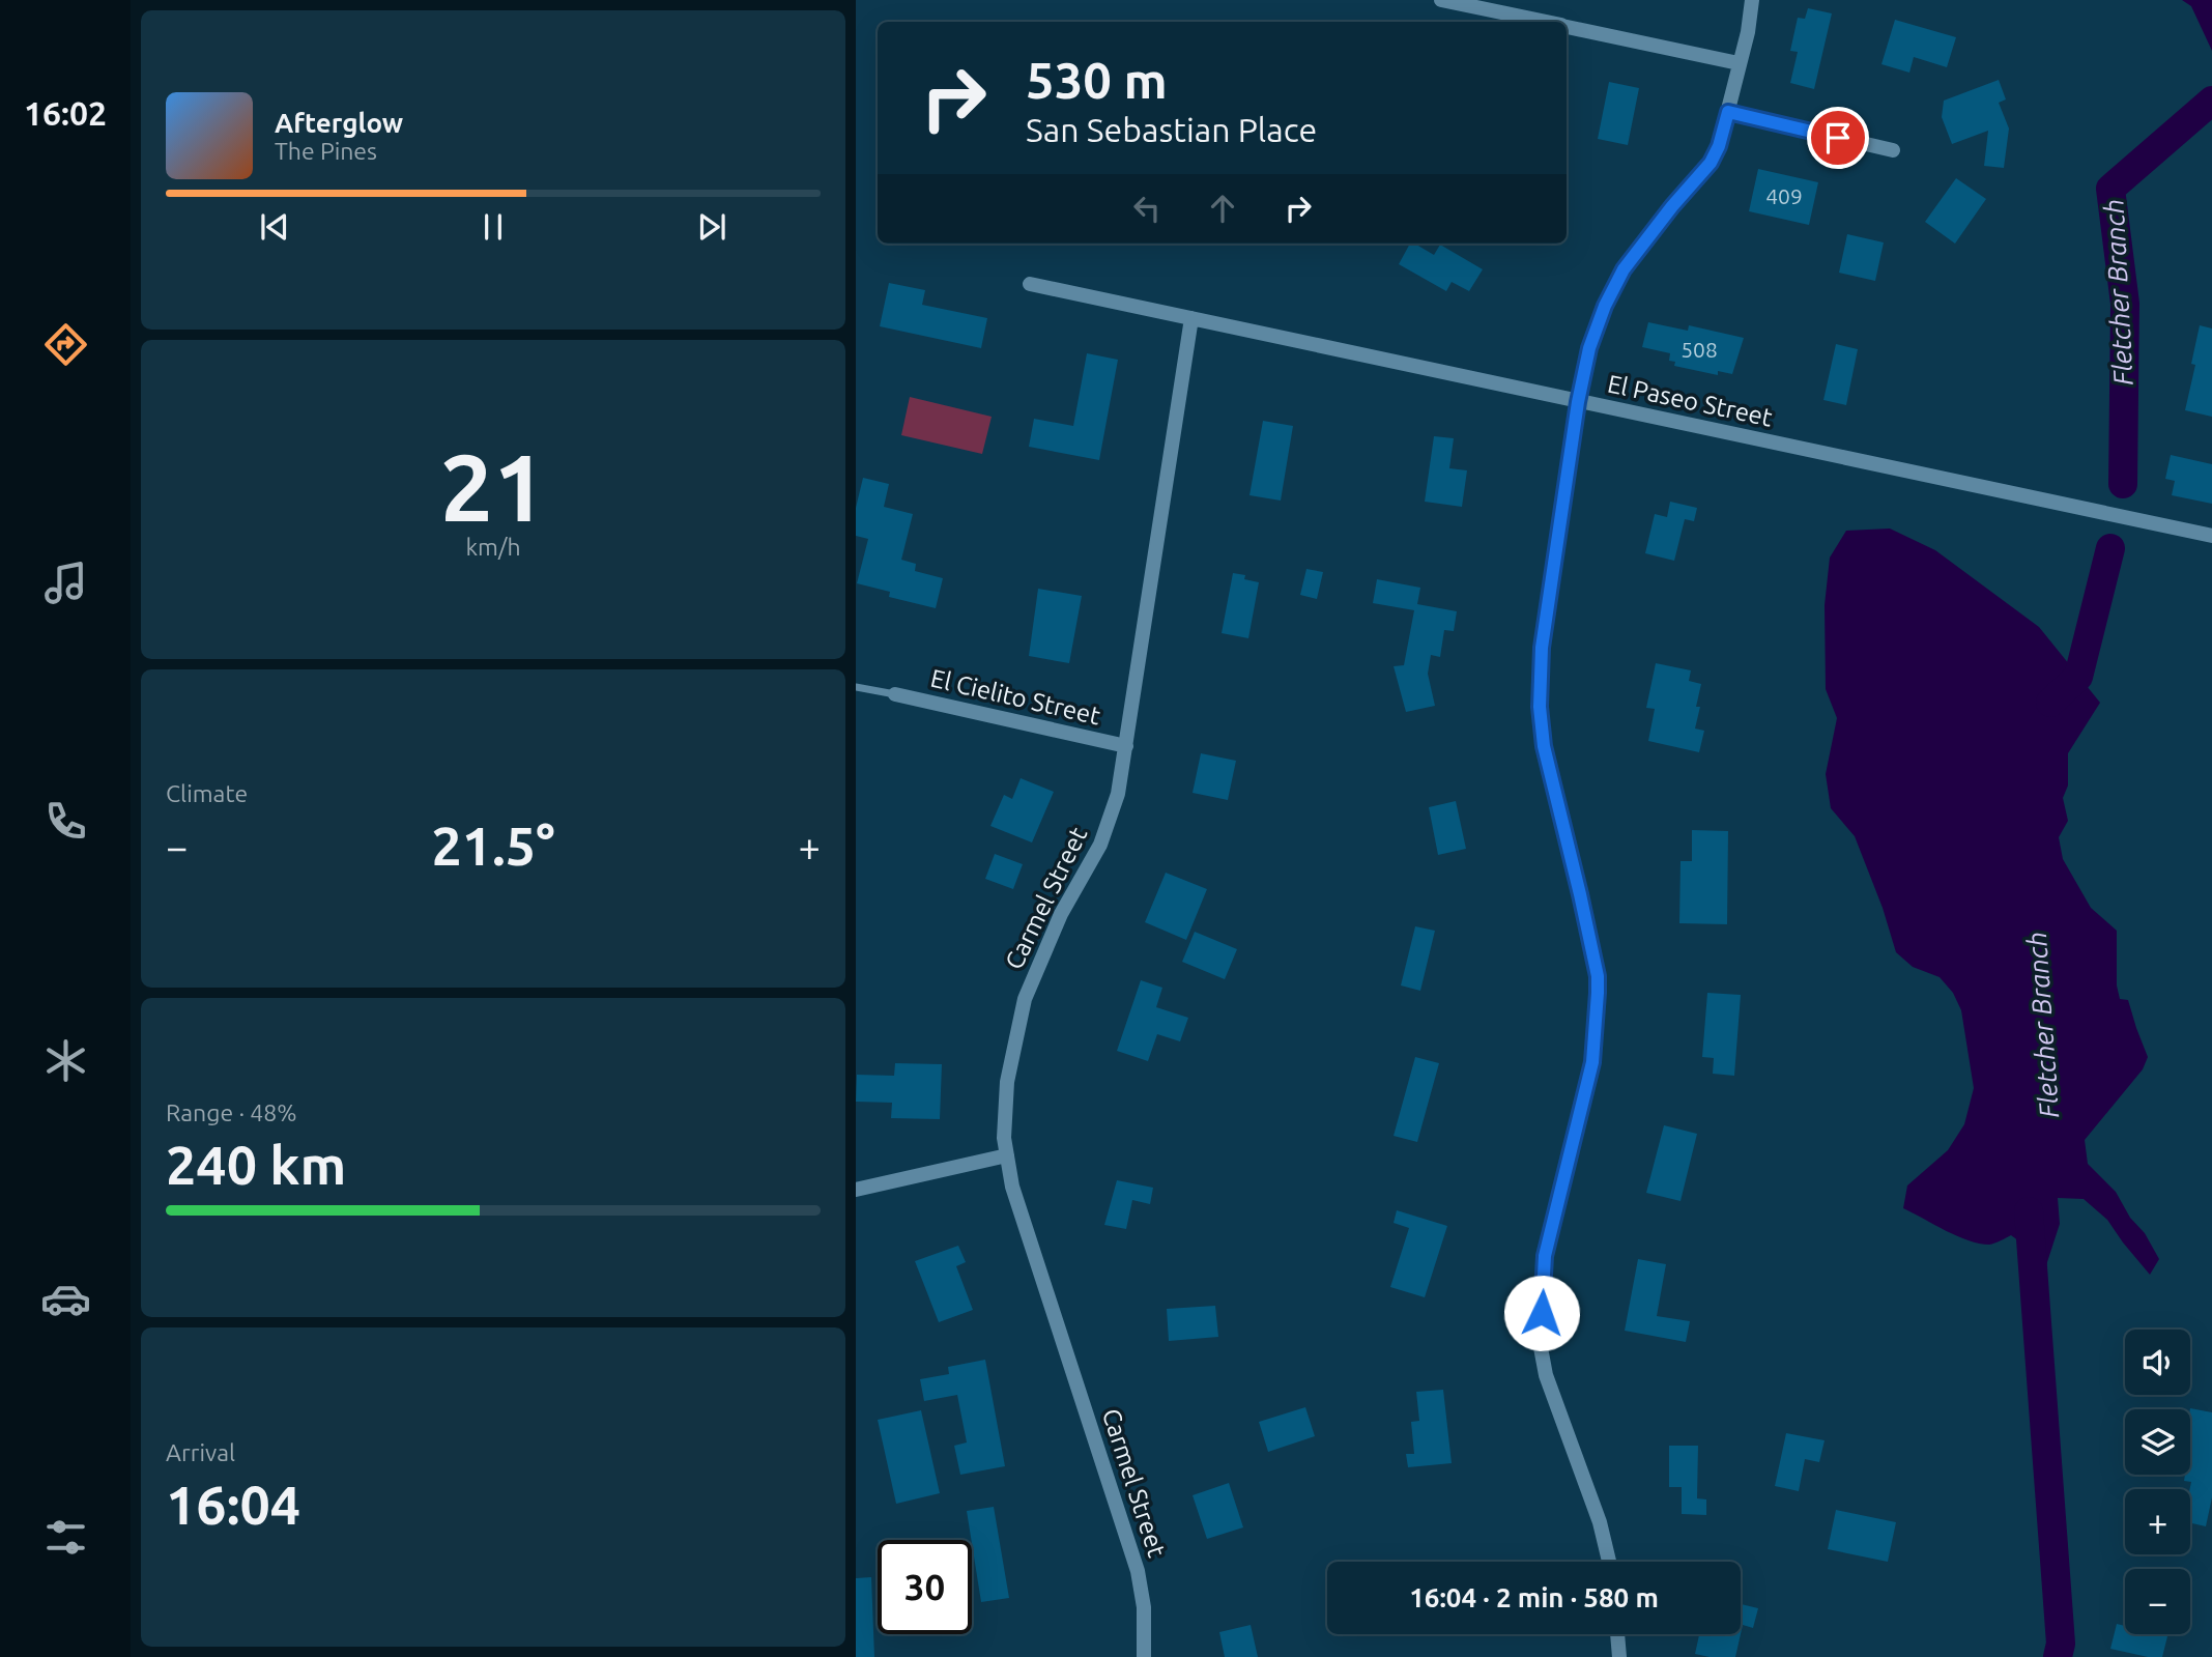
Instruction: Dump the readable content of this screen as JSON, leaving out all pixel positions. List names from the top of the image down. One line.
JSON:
{"streets":{"street":["El Paseo Street","El Cielito Street","Carmel Street"]},"crossings":[["El Paseo Street","Carmel Street"],["El Cielito Street","Carmel Street"]],"water":["Fletcher Branch"],"house_numbers":["409","508"],"page":{"tabs":"16:02","turn":["530 m","San Sebastian Place"],"song":["Afterglow","The Pines"],"tile":[["21","km/h"],"Climate",["Range · 48%","240 km"],["Arrival","16:04"]],"heat":["−","21.5°","+"],"map_buttons":["+","−"],"limit":"30","trip":"16:04 · 2 min · 580 m"}}
